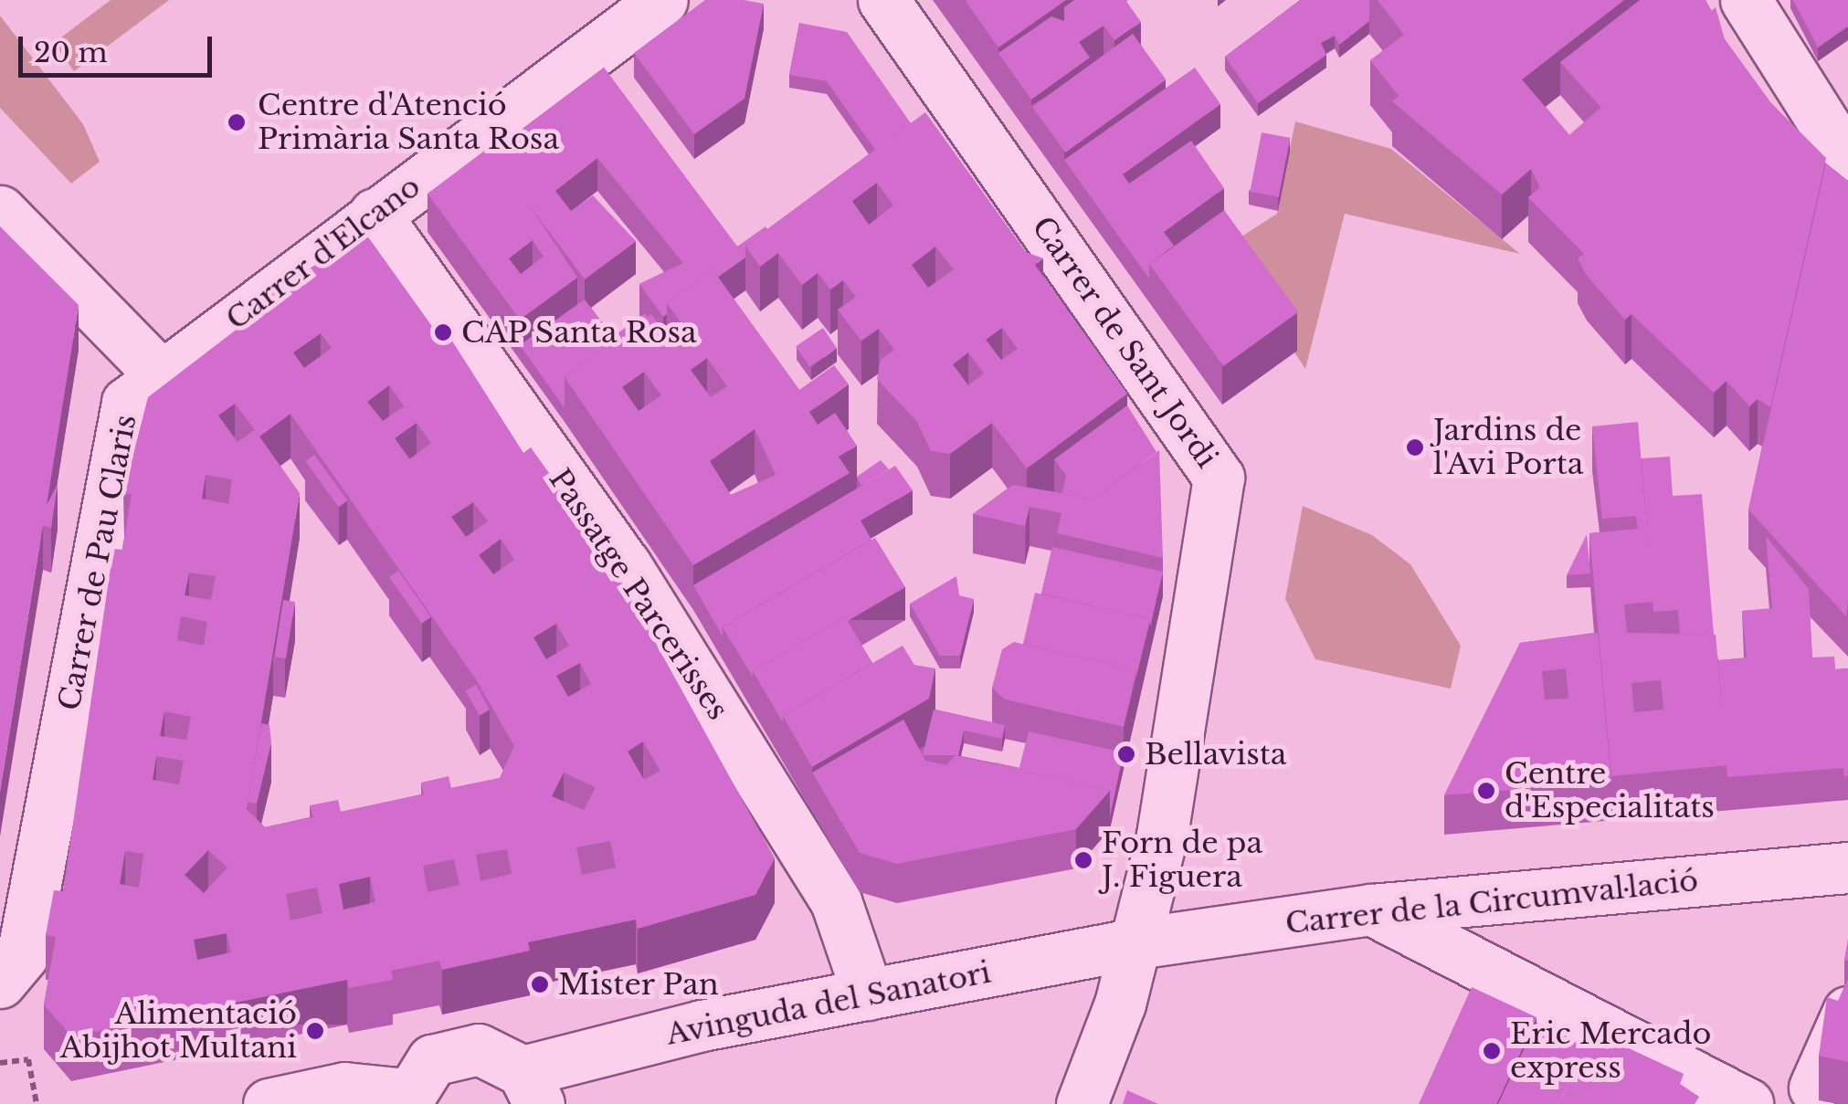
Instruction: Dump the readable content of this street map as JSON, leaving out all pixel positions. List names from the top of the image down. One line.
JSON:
{"streets":{"street":["Carrer d'Elcano","Carrer de Sant Jordi","Carrer de Pau Claris","Passatge Parcerisses","Carrer de la Circumval·lació","Avinguda del Sanatori"]},"crossings":[["Carrer d'Elcano","Carrer de Pau Claris"],["Carrer d'Elcano","Passatge Parcerisses"],["Carrer de Sant Jordi","Carrer de la Circumval·lació"],["Carrer de Sant Jordi","Avinguda del Sanatori"],["Passatge Parcerisses","Avinguda del Sanatori"],["Carrer de la Circumval·lació","Avinguda del Sanatori"]],"places":["Centre d'Atenció Primària Santa Rosa","CAP Santa Rosa","Jardins de l'Avi Porta","Bellavista","Centre d'Especialitats","Forn de pa J. Figuera","Mister Pan","Alimentació Abijhot Multani","Eric Mercado express"],"scale_bar":"20 m"}
